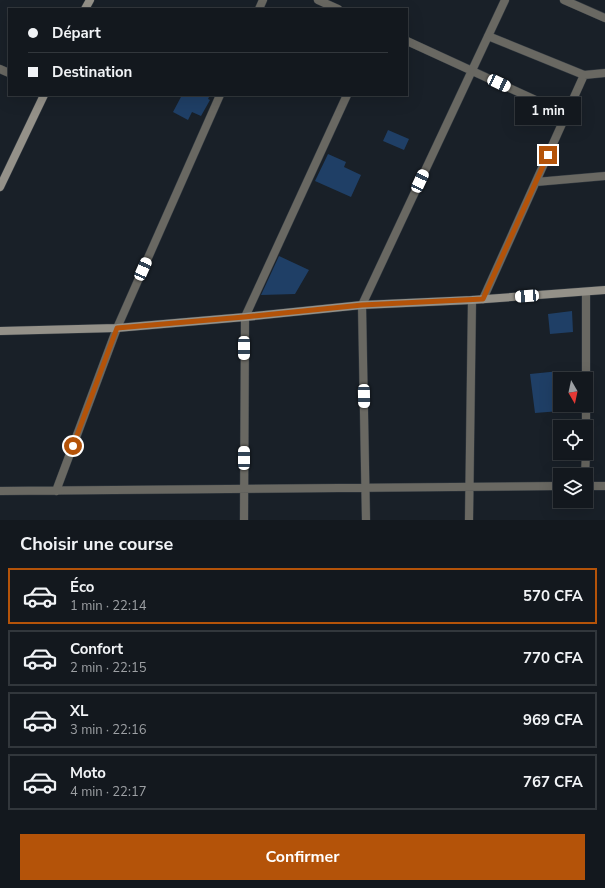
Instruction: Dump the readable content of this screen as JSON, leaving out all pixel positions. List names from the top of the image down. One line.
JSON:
{"north":"bottom","page":{"banner":["Départ","Destination"],"bubble":"1 min","heading":"Choisir une course","list":[{"name":"Éco","note":"1 min · 22:14","value":"570 CFA"},{"name":"Confort","note":"2 min · 22:15","value":"770 CFA"},{"name":"XL","note":"3 min · 22:16","value":"969 CFA"},{"name":"Moto","note":"4 min · 22:17","value":"767 CFA"}],"buttons":"Confirmer"}}
